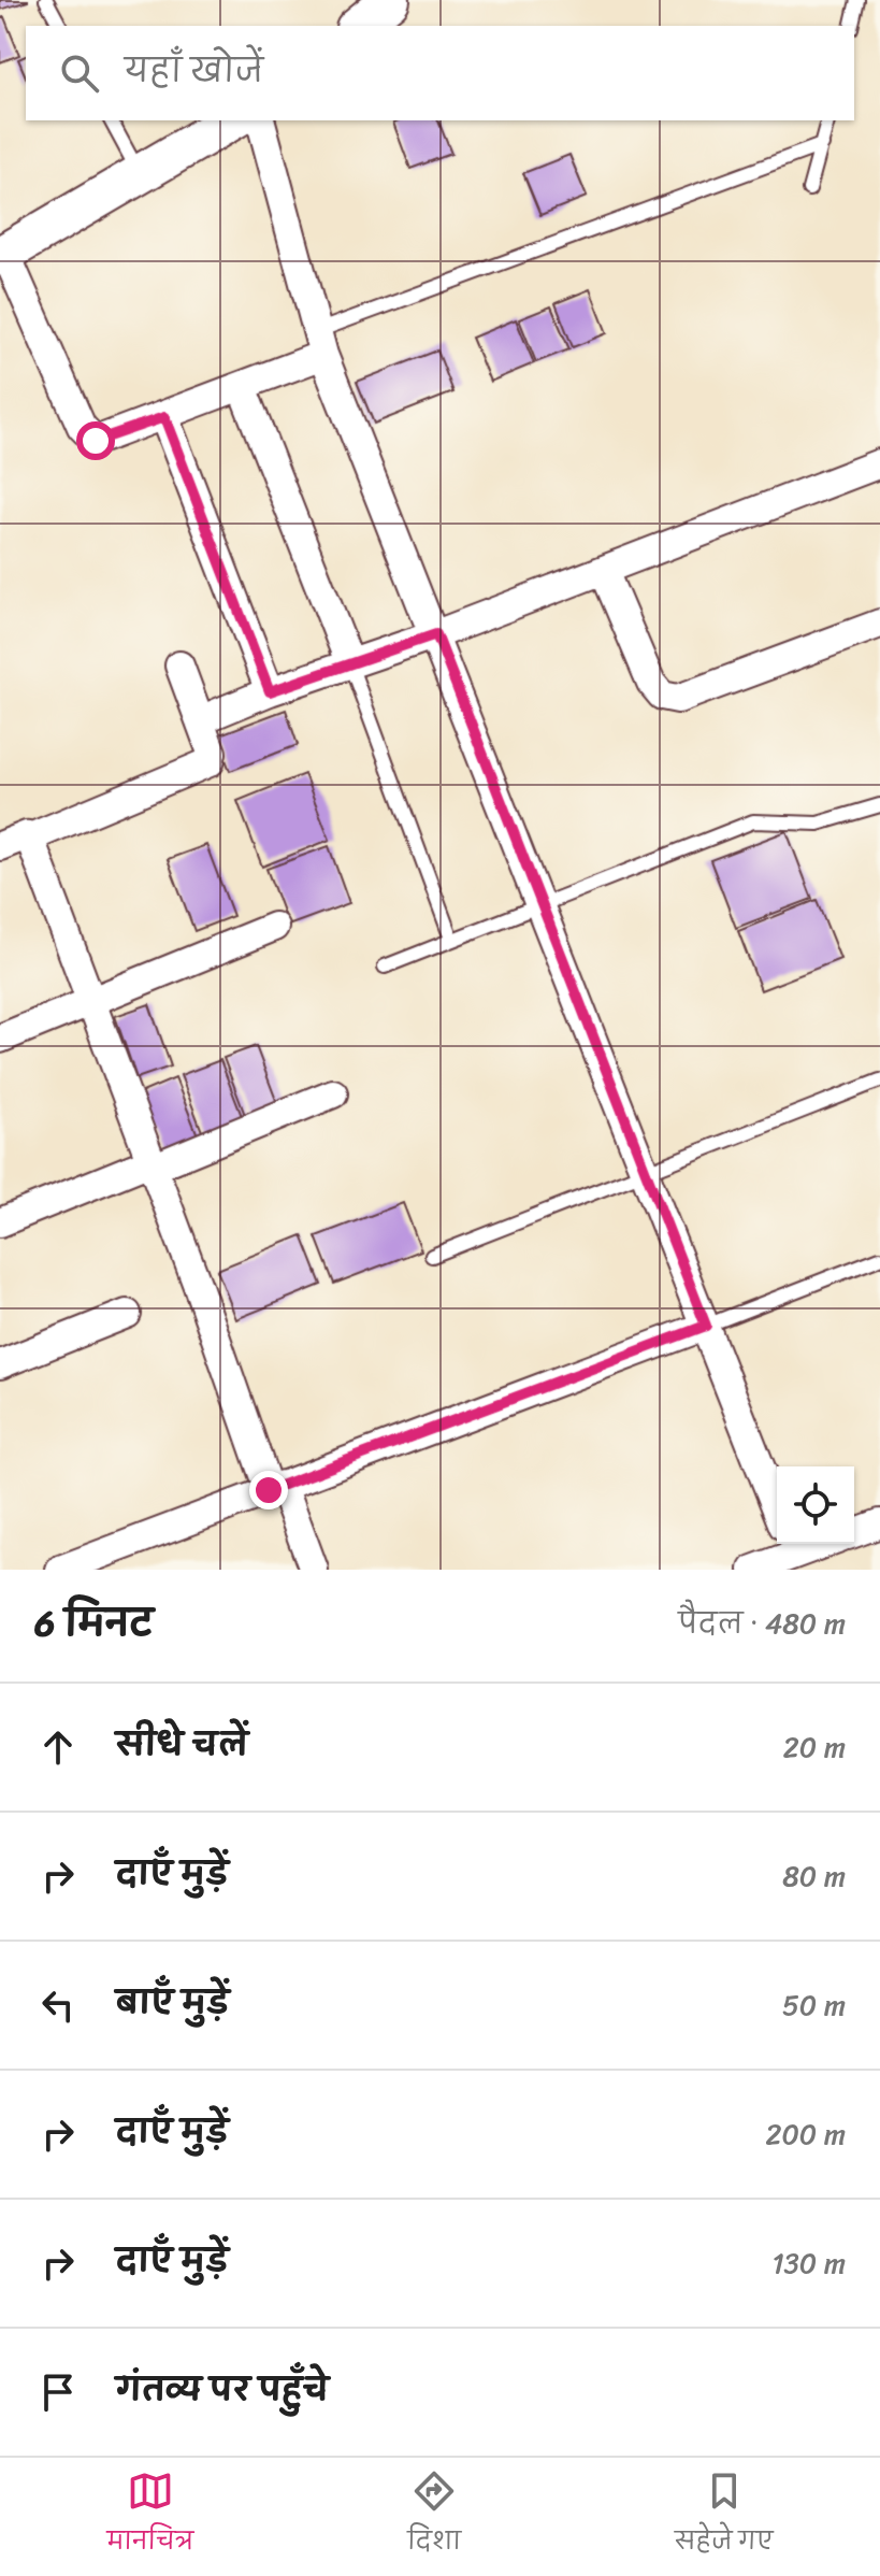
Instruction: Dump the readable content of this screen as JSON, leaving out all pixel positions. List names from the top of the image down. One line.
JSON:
{"page":{"search":"यहाँ खोजें","heading":["6 मिनट","पैदल · 480 m"],"list":[["सीधे चलें","20 m"],["दाएँ मुड़ें","80 m"],["बाएँ मुड़ें","50 m"],["दाएँ मुड़ें","200 m"],["दाएँ मुड़ें","130 m"],"गंतव्य पर पहुँचे"],"nav":["मानचित्र","दिशा","सहेजे गए"]}}
